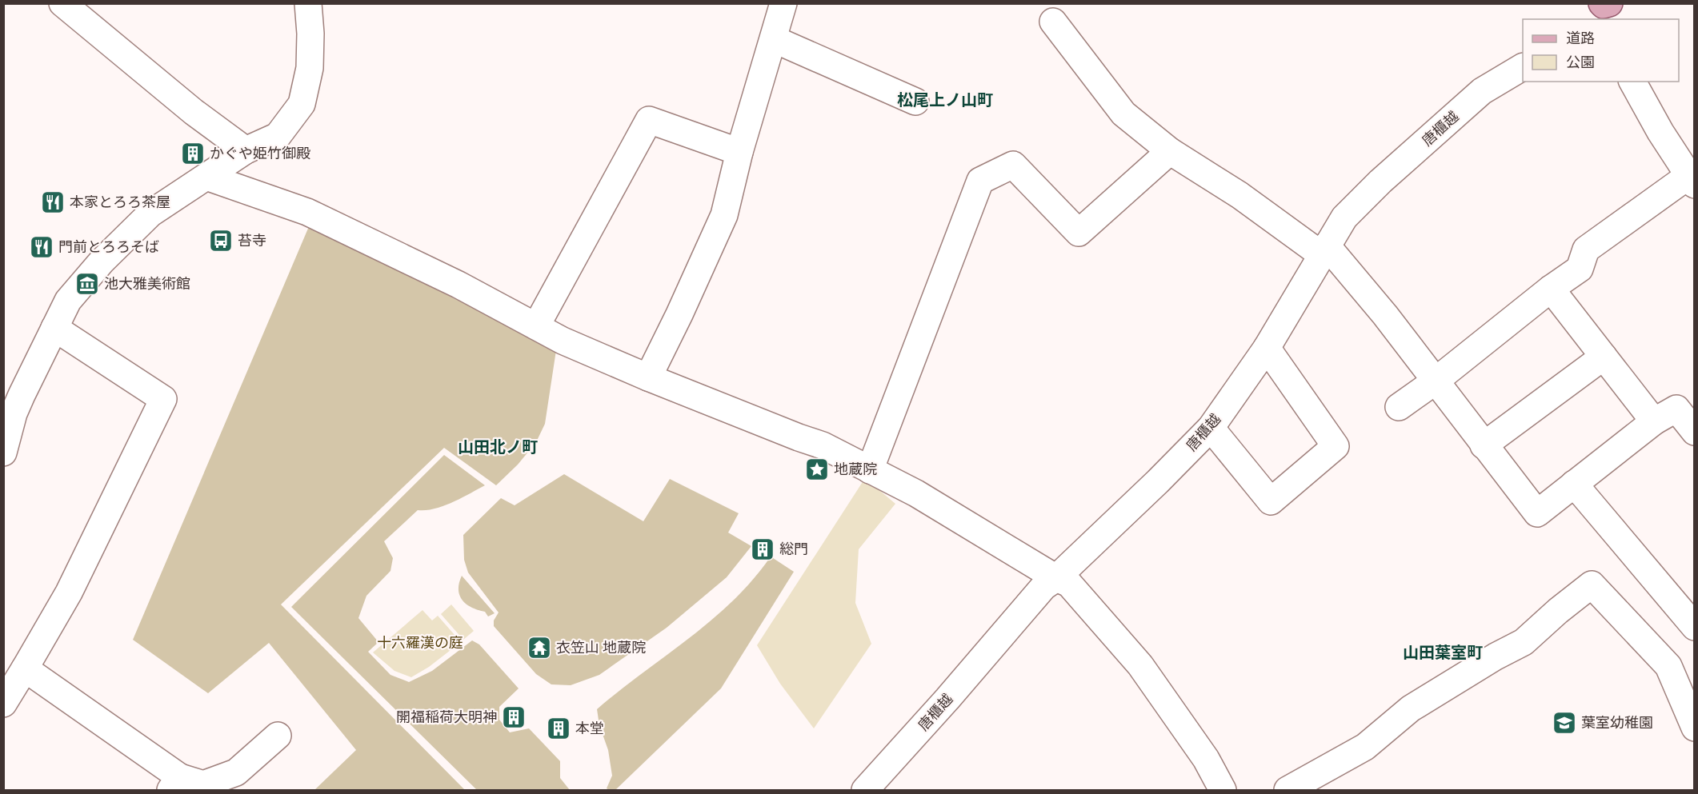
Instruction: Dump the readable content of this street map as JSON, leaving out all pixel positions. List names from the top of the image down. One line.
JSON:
{"streets":{"street":["唐櫃越"]},"districts":["松尾上ノ山町","山田北ノ町","山田葉室町"],"parks":["十六羅漢の庭"],"places":{"building":["かぐや姫竹御殿","総門","開福稲荷大明神","本堂"],"restaurant":["本家とろろ茶屋","門前とろろそば"],"bus stop":["苔寺"],"museum":["池大雅美術館"],"place":["地蔵院"],"temple":["衣笠山 地蔵院"],"school or university":["葉室幼稚園"]},"legend":["道路","公園"]}
